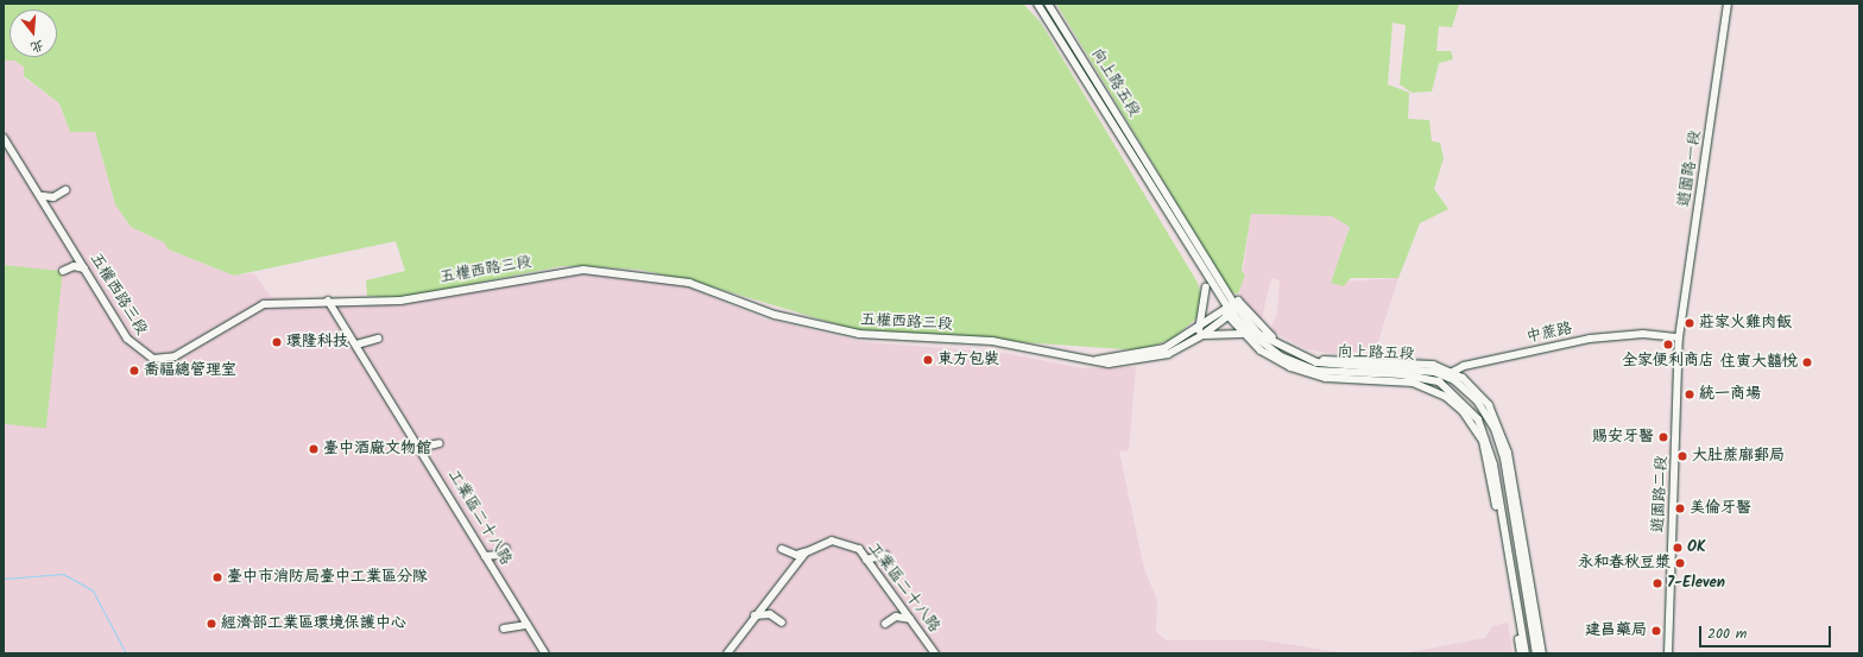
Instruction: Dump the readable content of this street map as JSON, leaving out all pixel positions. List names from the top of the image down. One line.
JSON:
{"streets":{"main road":["向上路五段","遊園路一段","五權西路三段","中蔗路","遊園路二段","工業區二十八路"]},"crossings":[["向上路五段","五權西路三段"],["向上路五段","中蔗路"],["遊園路一段","中蔗路"],["遊園路一段","遊園路二段"],["五權西路三段","工業區二十八路"],["中蔗路","遊園路二段"]],"places":["莊家火雞肉飯","環隆科技","全家便利商店","東方包裝","住寅大囍悅","喬福總管理室","統一商場","賜安牙醫","臺中酒廠文物館","大肚蔗廍郵局","美倫牙醫","OK","永和春秋豆漿","臺中市消防局臺中工業區分隊","7-Eleven","經濟部工業區環境保護中心","建昌藥局"],"scale_bar":"200 m","north":"bottom"}
